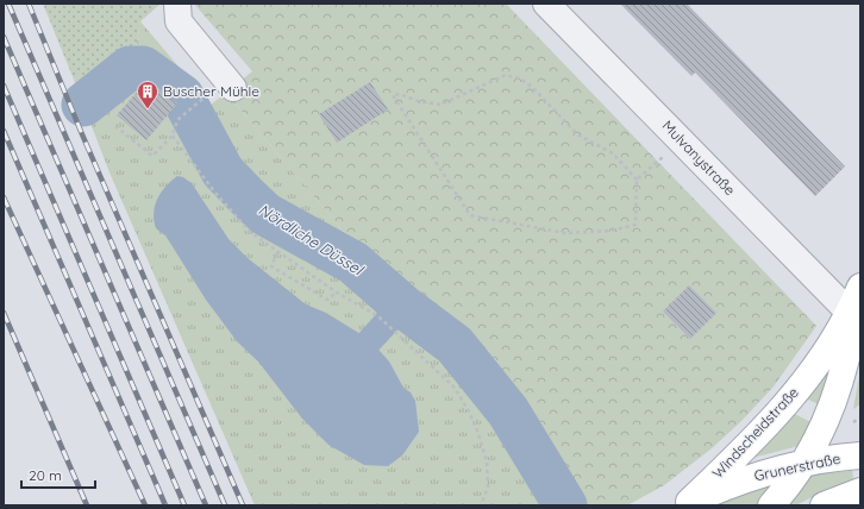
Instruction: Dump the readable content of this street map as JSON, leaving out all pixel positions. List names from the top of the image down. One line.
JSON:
{"streets":{"main road":["Windscheidstraße","Grunerstraße"],"street":["Mulvanystraße"]},"crossings":[["Mulvanystraße","Windscheidstraße"],["Windscheidstraße","Grunerstraße"]],"water":["Nördliche Düssel"],"places":{"building":["Buscher Mühle"]},"scale_bar":"20 m"}
